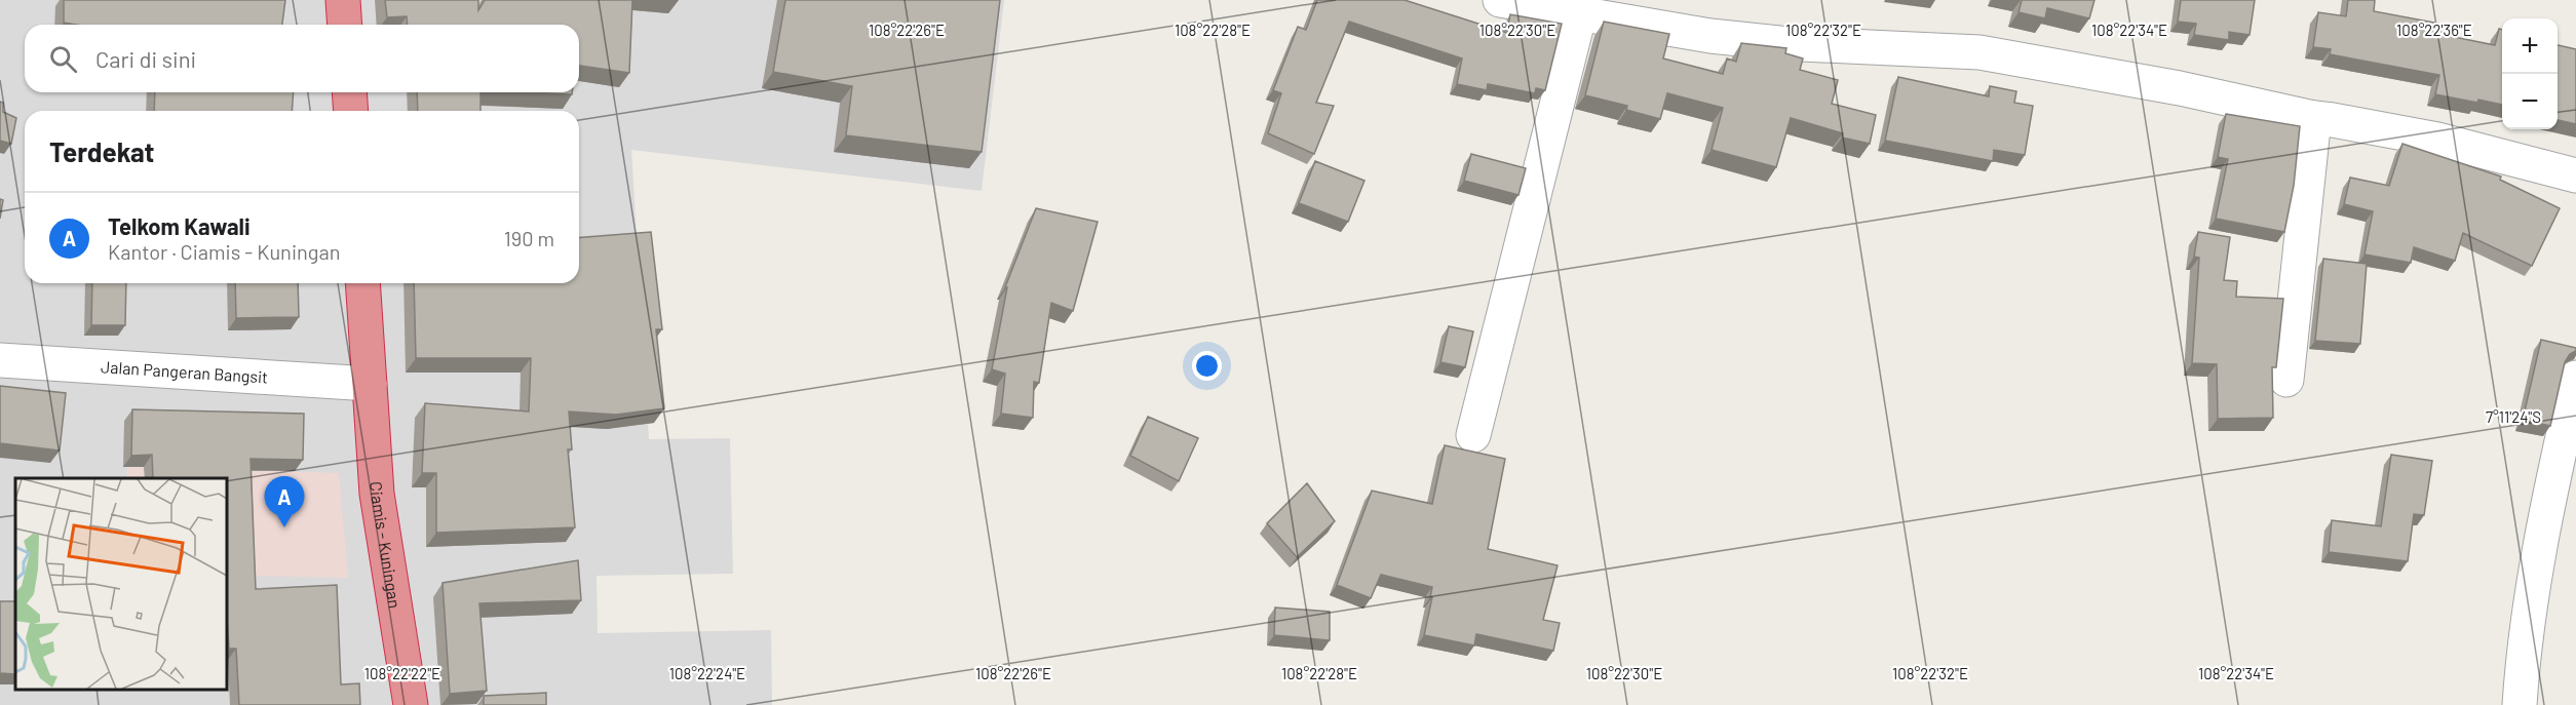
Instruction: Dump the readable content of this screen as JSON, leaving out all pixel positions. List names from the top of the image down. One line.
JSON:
{"streets":{"highway":["Ciamis - Kuningan"],"street":["Jalan Pangeran Bangsit"]},"crossings":[["Jalan Pangeran Bangsit","Ciamis - Kuningan"]],"page":{"map_buttons":["+","−"],"search":"Cari di sini","heading":"Terdekat","list":[{"mark":"A","name":"Telkom Kawali","note":"Kantor · Ciamis - Kuningan","value":"190 m"}],"pins":"A"},"coordinates":["108°22'26\"E","108°22'28\"E","108°22'30\"E","108°22'32\"E","108°22'34\"E","108°22'36\"E","7°11'24\"S","108°22'22\"E","108°22'24\"E"]}
